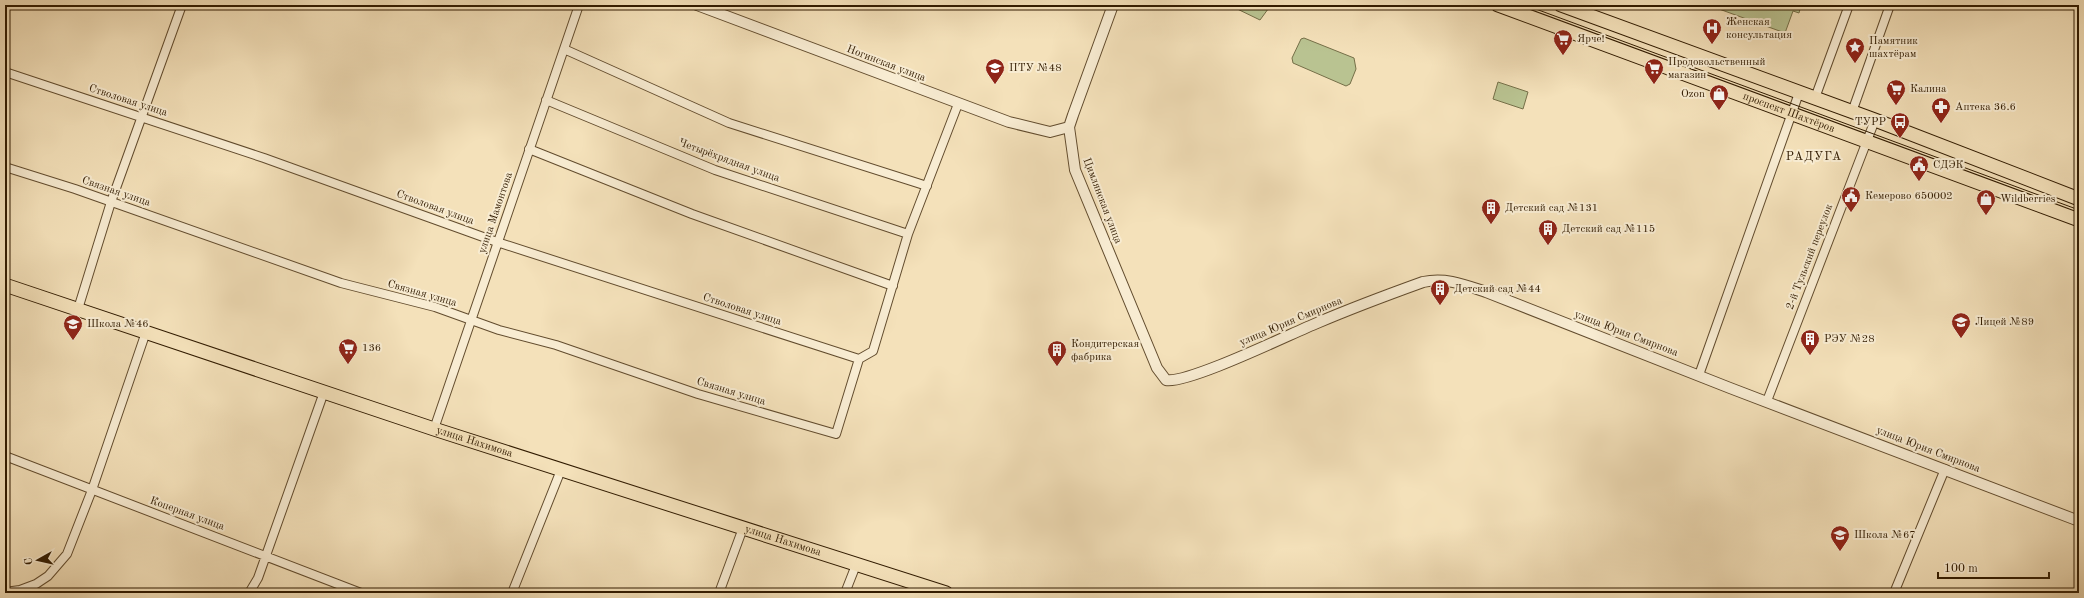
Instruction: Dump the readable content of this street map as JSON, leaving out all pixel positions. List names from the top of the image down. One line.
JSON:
{"streets":{"main road":["проспект Шахтёров","улица Нахимова"],"street":["Ногинская улица","Стволовая улица","Четырёхрядная улица","Связная улица","Цимлянская улица","улица Мамонтова","2-й Тульский переулок","улица Юрия Смирнова","Коперная улица"]},"crossings":[["Ногинская улица","Цимлянская улица"],["Стволовая улица","Связная улица"],["Стволовая улица","улица Мамонтова"],["проспект Шахтёров","2-й Тульский переулок"],["Четырёхрядная улица","улица Мамонтова"],["Связная улица","улица Мамонтова"],["Цимлянская улица","улица Юрия Смирнова"],["улица Мамонтова","улица Нахимова"],["2-й Тульский переулок","улица Юрия Смирнова"]],"districts":["РАДУГА"],"places":{"hospital":["Женская консультация"],"supermarket":["Ярче!","Продовольственный магазин","Калина","136"],"place":["Памятник шахтёрам"],"school or university":["ПТУ №48","Лицей №89","Школа №46","Школа №67"],"shop":["Ozon","Wildberries"],"pharmacy":["Аптека 36.6"],"bus stop":["ТУРР"],"public building":["СДЭК","Кемерово 650002"],"building":["Детский сад №131","Детский сад №115","Детский сад №44","РЭУ №28","Кондитерская фабрика"]},"scale_bar":"100 m","north":"left"}
